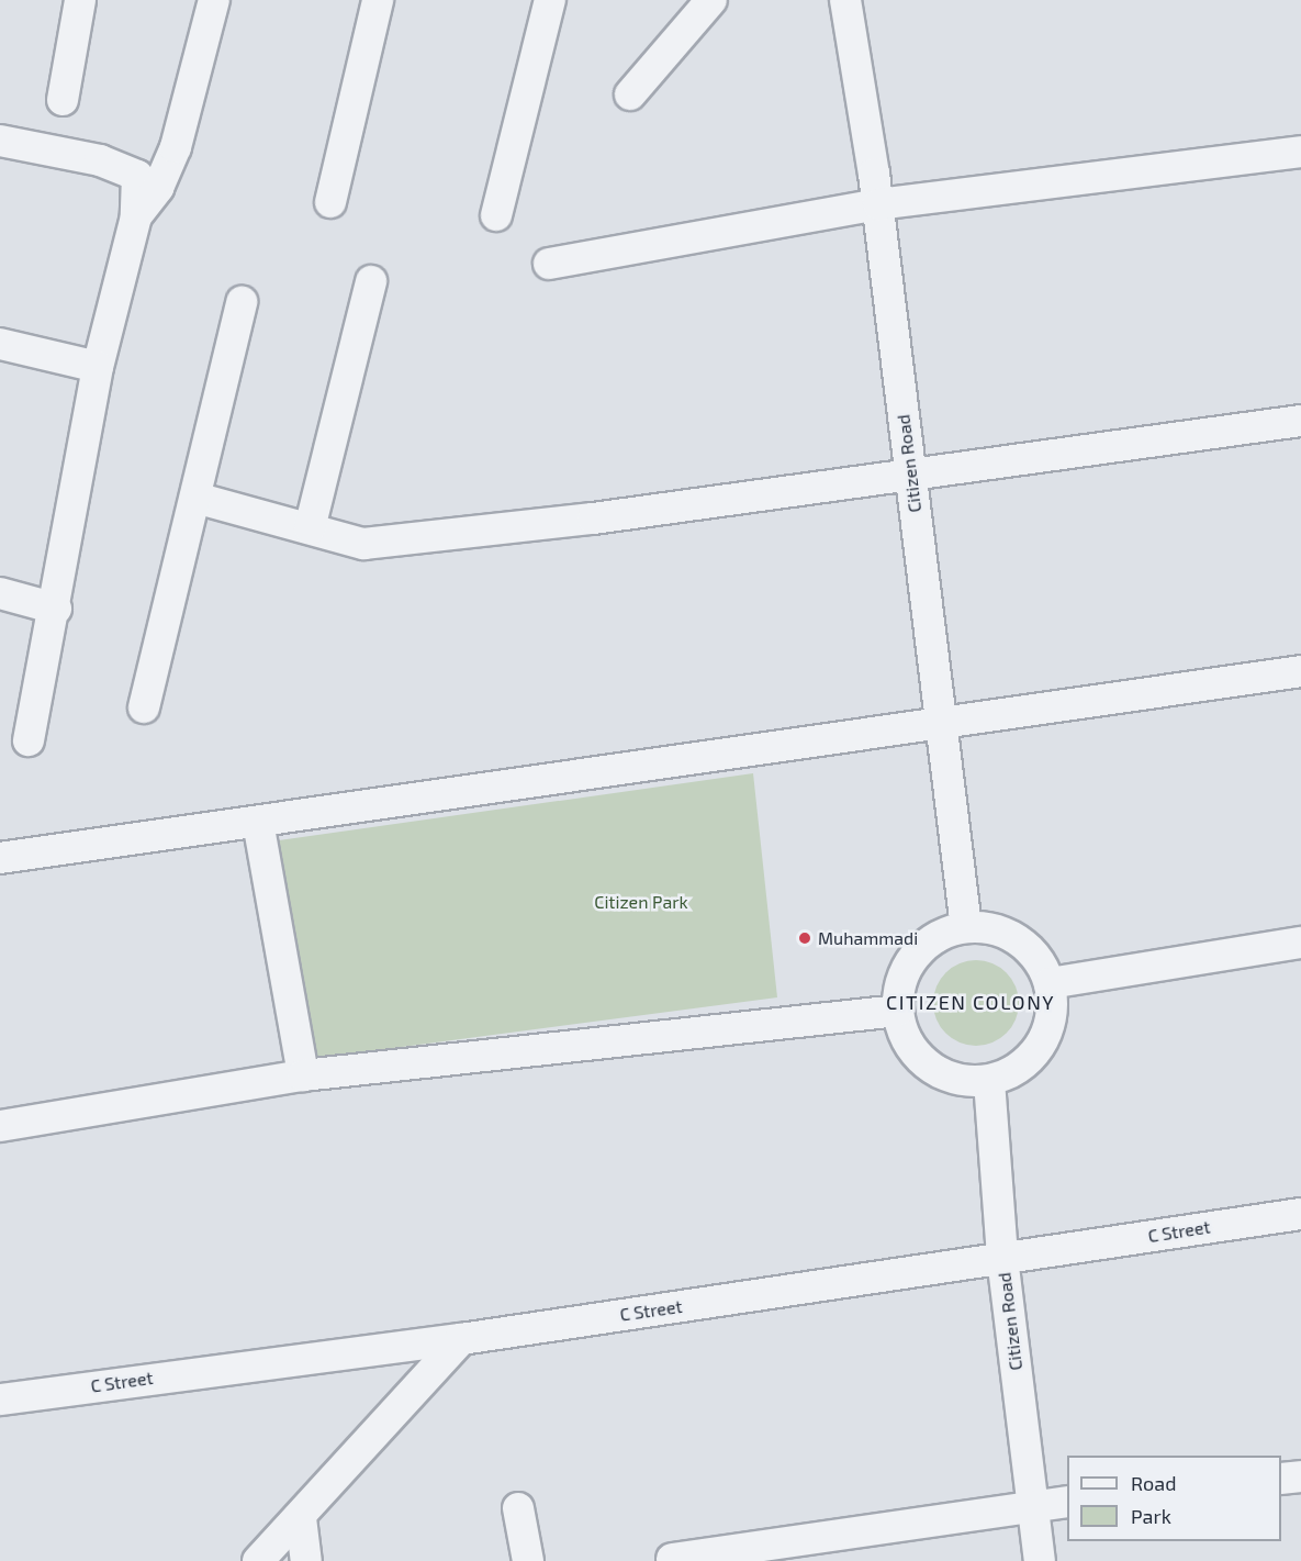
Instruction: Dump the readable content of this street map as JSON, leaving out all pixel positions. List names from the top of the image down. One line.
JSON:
{"streets":{"street":["Citizen Road","C Street"]},"crossings":[["Citizen Road","C Street"]],"districts":["CITIZEN COLONY"],"parks":["Citizen Park"],"places":["Muhammadi"],"legend":["Road","Park"]}
